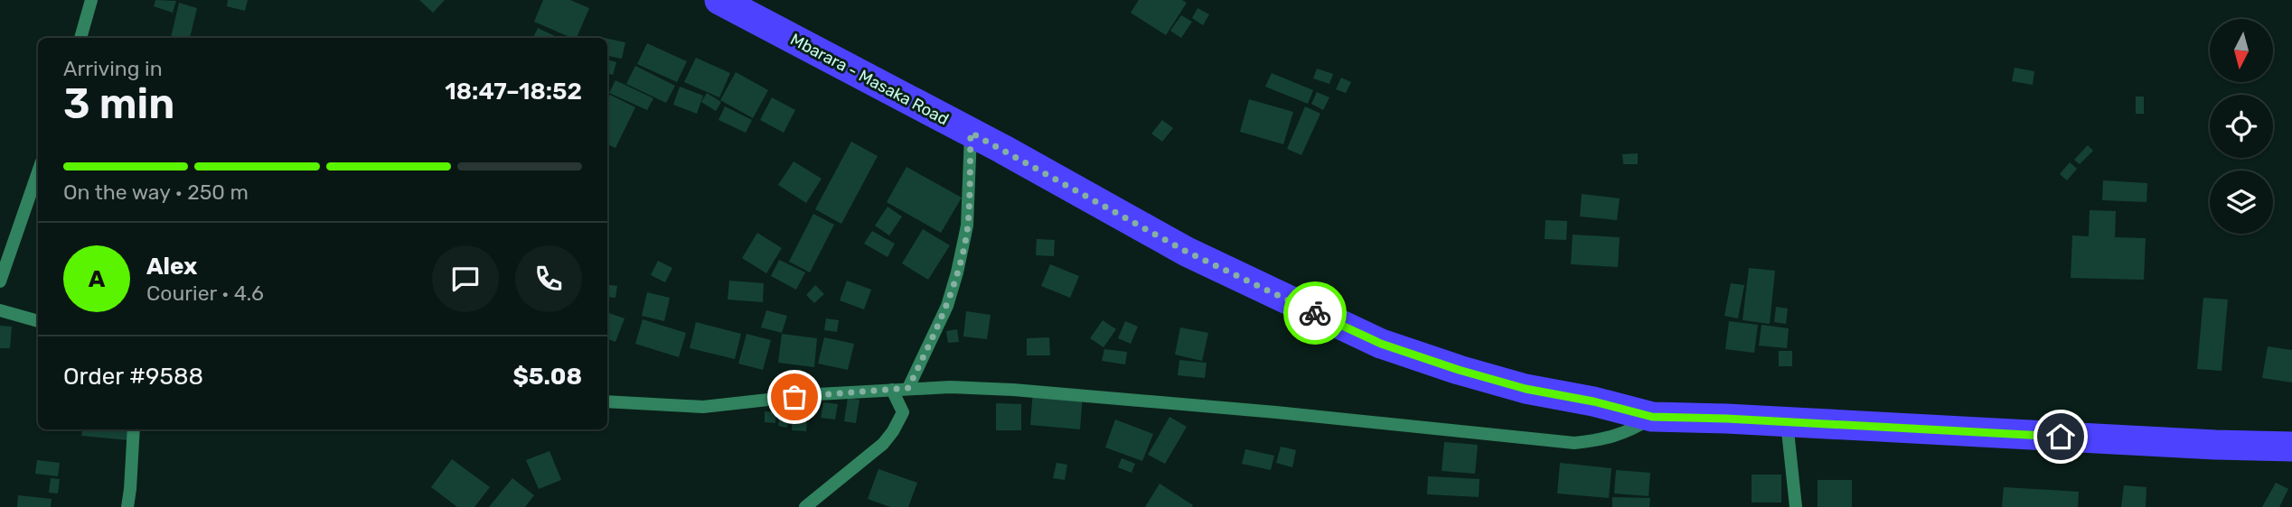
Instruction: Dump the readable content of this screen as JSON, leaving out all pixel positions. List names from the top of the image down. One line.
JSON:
{"streets":{"highway":["Mbarara - Masaka Road"]},"north":"bottom","page":{"heading":["3 min","Arriving in","18:47–18:52"],"panel":["Alex","Courier · 4.6","Order #9588","$5.08"],"bar":"On the way · 250 m","round":"A"}}
